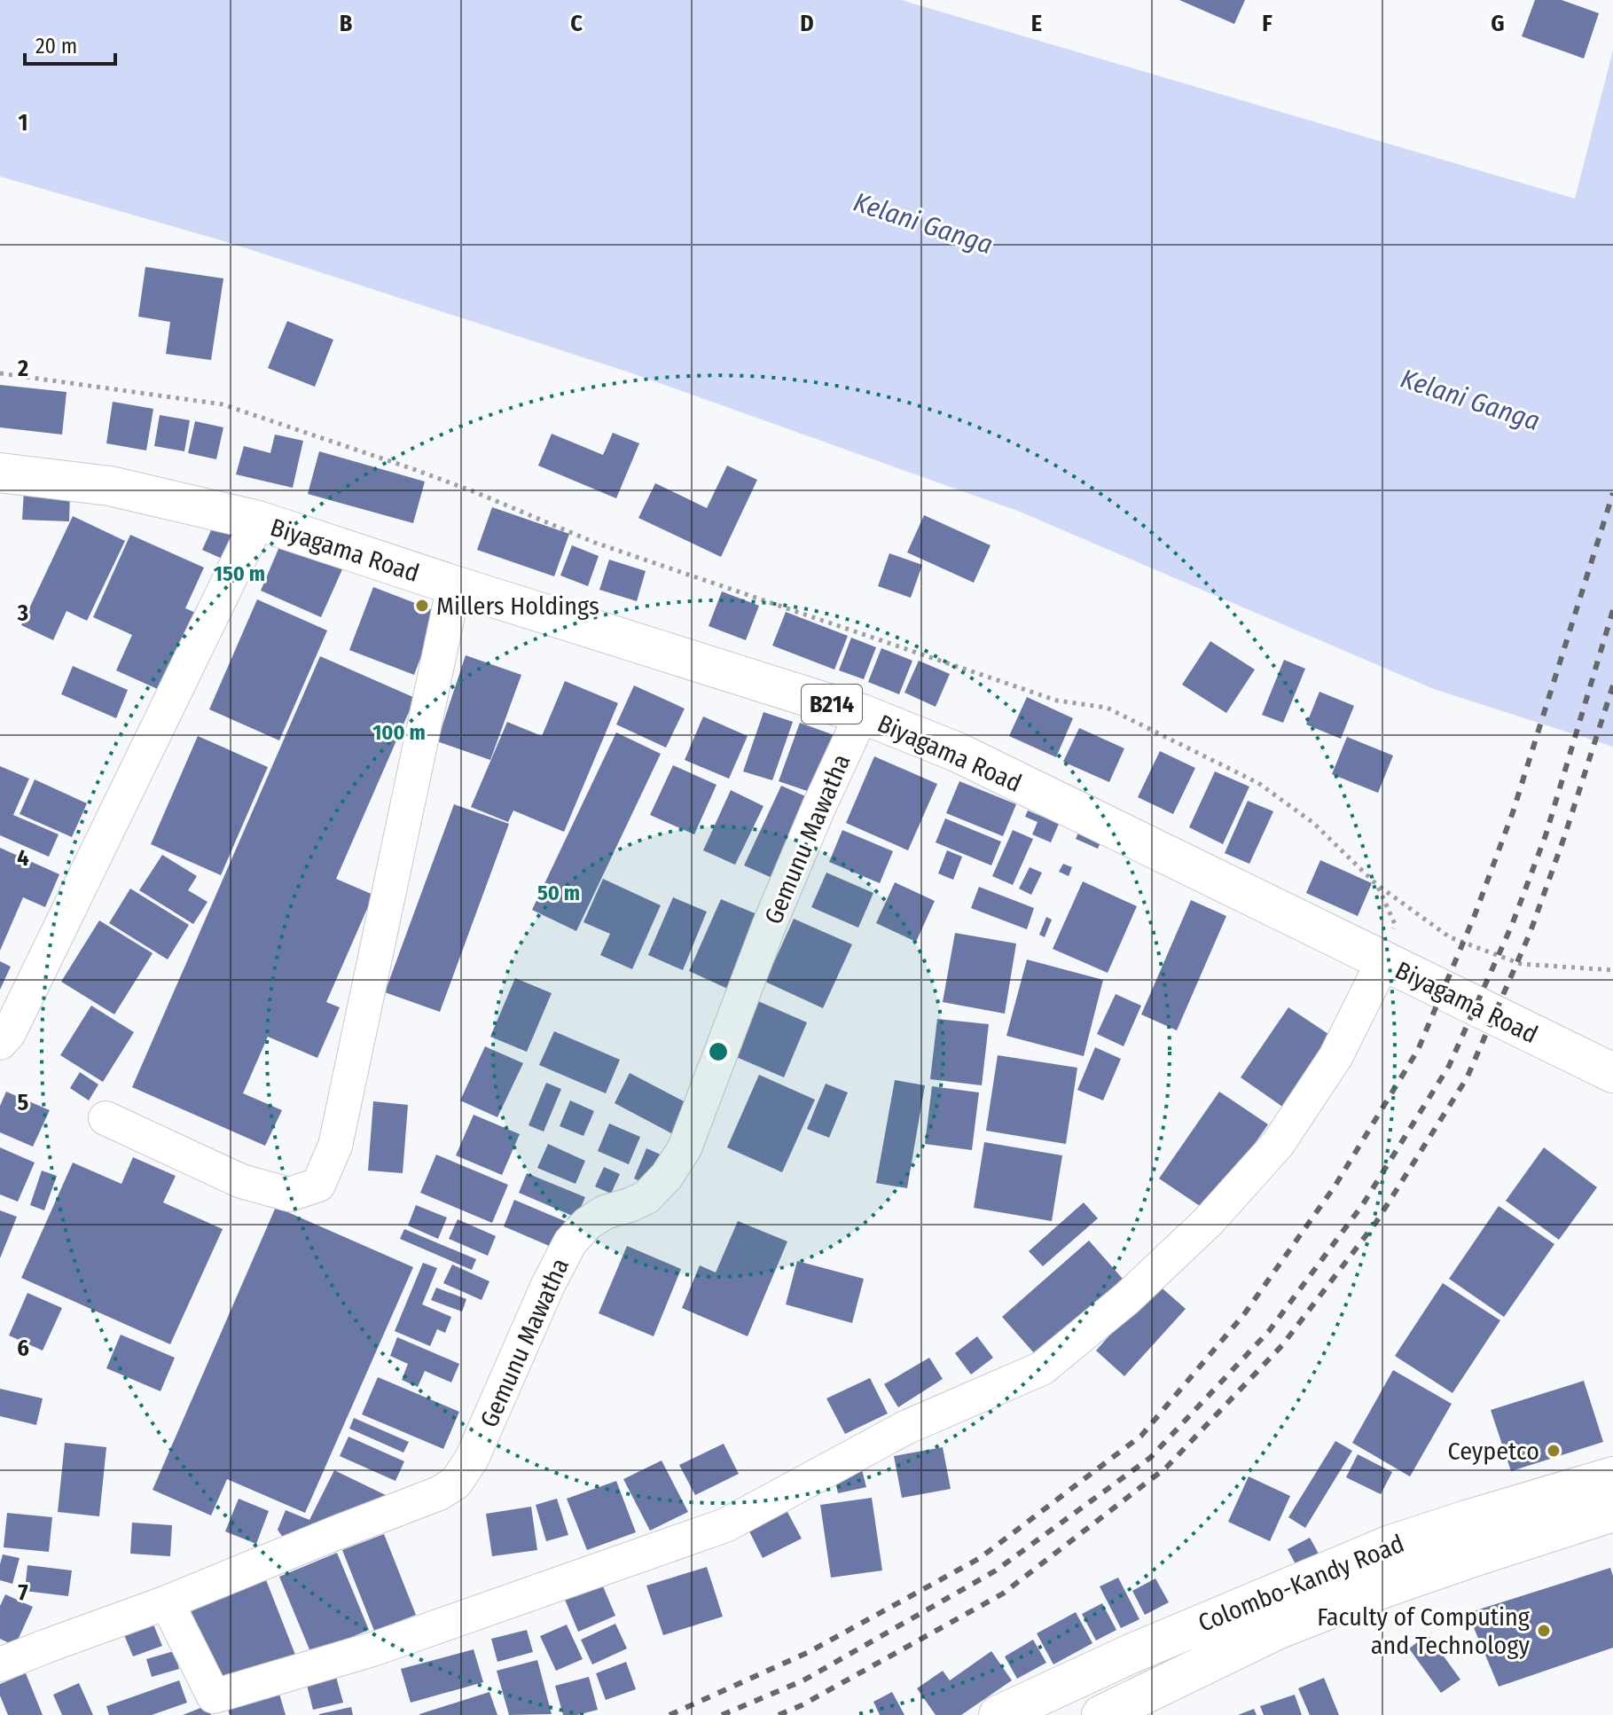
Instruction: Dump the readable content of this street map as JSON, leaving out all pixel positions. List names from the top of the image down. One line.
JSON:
{"streets":{"main road":["Biyagama Road","B214","Colombo-Kandy Road"],"street":["Gemunu Mawatha"]},"crossings":[["Biyagama Road","Gemunu Mawatha"]],"water":["Kelani Ganga"],"places":["Millers Holdings","Ceypetco","Faculty of Computing and Technology"],"scale_bar":"20 m","grid":{"columns":["B","C","D","E","F","G"],"rows":["1","2","3","4","5","6","7"]},"rings":["150 m","100 m","50 m"]}
